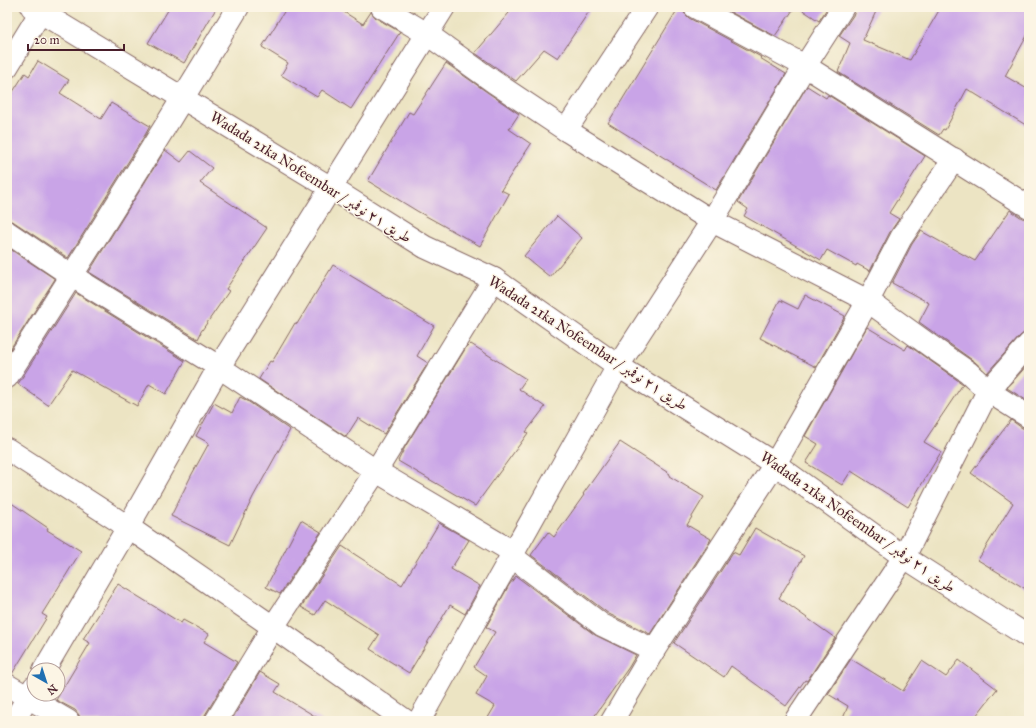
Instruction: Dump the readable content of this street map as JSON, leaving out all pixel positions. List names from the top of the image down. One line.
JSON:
{"streets":{"street":["Wadada 21ka Nofeembar / طريق ٢١ نوفمبر"]},"scale_bar":"20 m","north":"bottom right"}
